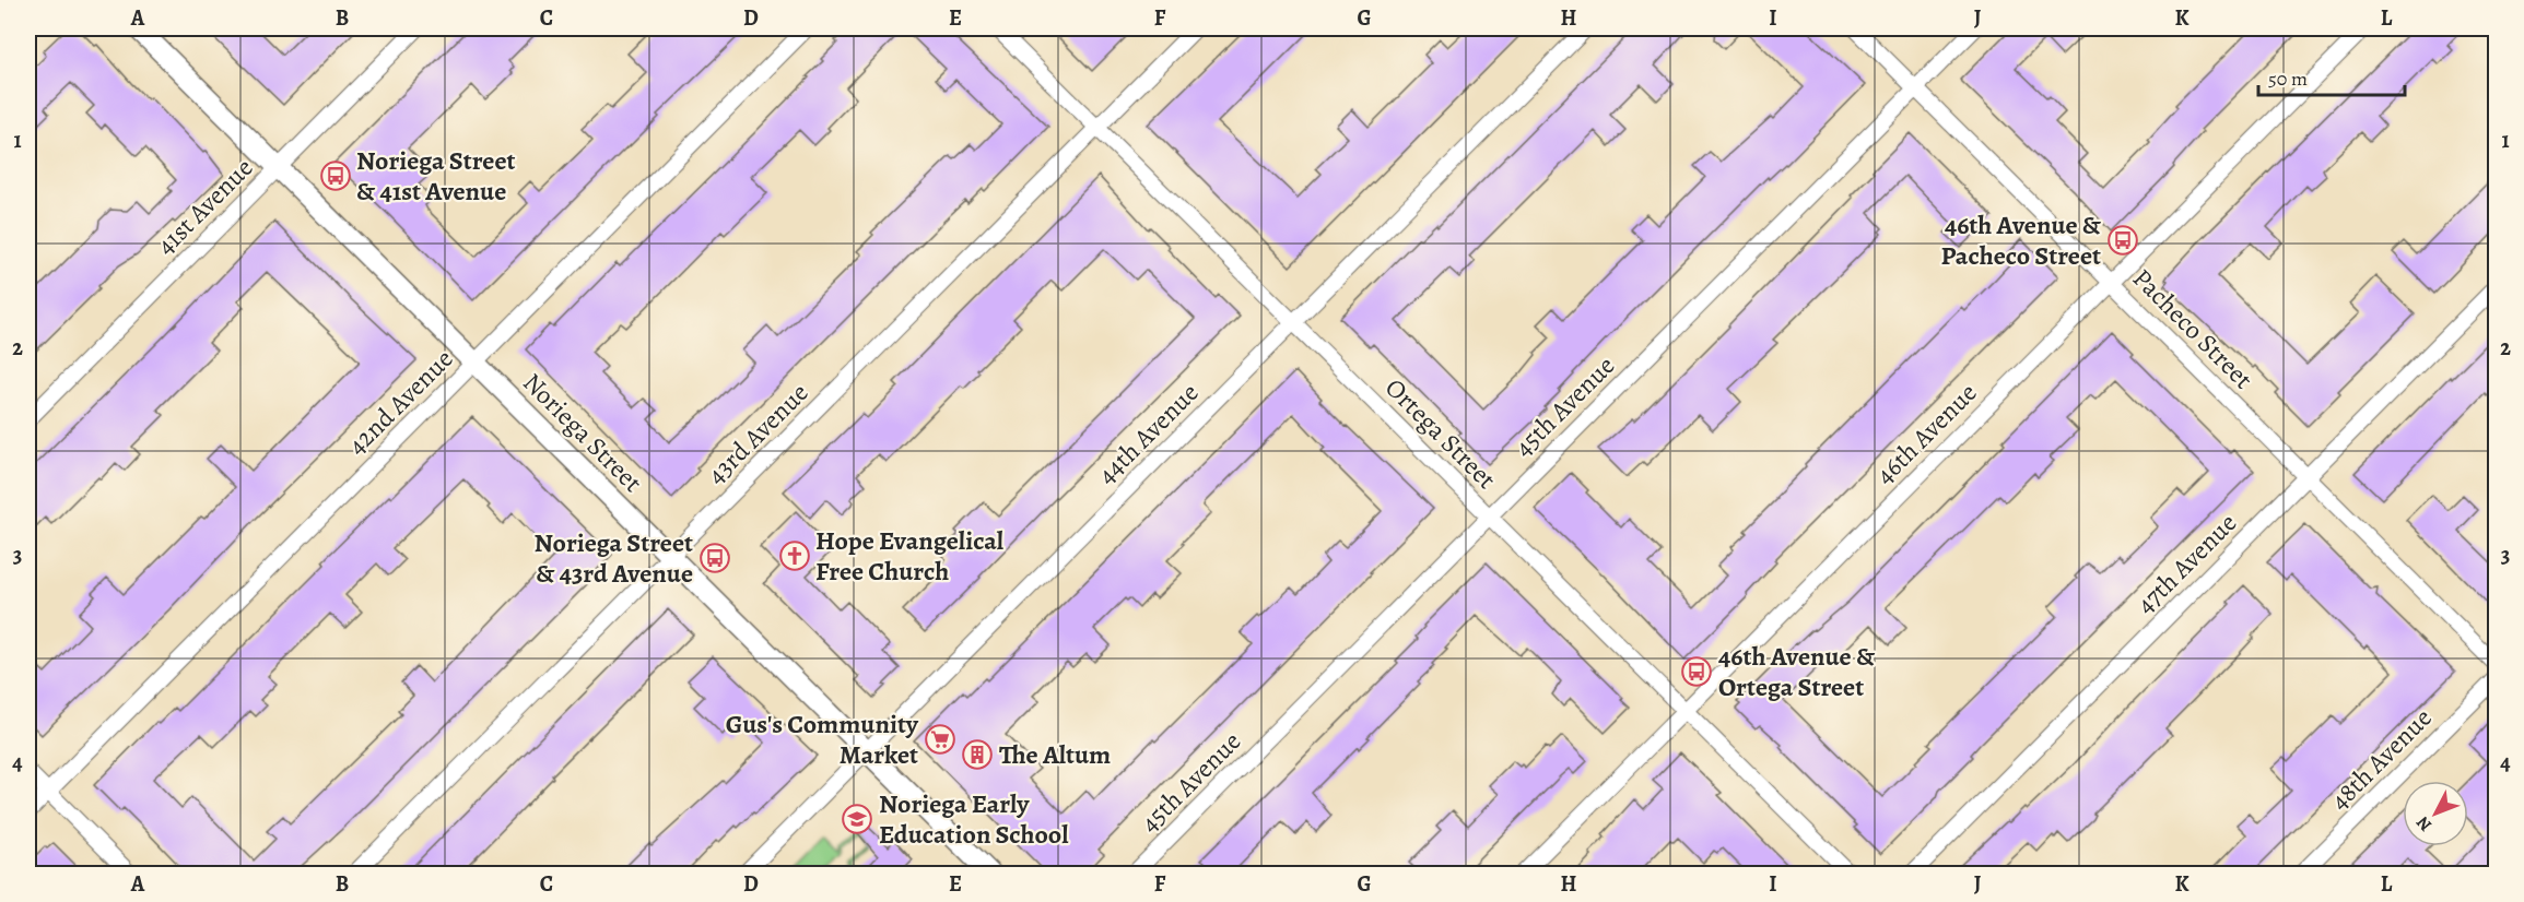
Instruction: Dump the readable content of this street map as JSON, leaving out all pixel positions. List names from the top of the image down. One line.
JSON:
{"streets":{"street":["41st Avenue","Pacheco Street","42nd Avenue","45th Avenue","Noriega Street","43rd Avenue","44th Avenue","Ortega Street","46th Avenue","47th Avenue","48th Avenue"]},"crossings":[["41st Avenue","Noriega Street"],["Pacheco Street","45th Avenue"],["Pacheco Street","46th Avenue"],["Pacheco Street","47th Avenue"],["42nd Avenue","Noriega Street"],["45th Avenue","Ortega Street"],["Noriega Street","43rd Avenue"],["Noriega Street","44th Avenue"],["43rd Avenue","Ortega Street"],["44th Avenue","Ortega Street"],["Ortega Street","46th Avenue"]],"places":{"bus stop":["Noriega Street & 41st Avenue","46th Avenue & Pacheco Street","Noriega Street & 43rd Avenue","46th Avenue & Ortega Street"],"church":["Hope Evangelical Free Church"],"supermarket":["Gus's Community Market"],"building":["The Altum"],"school or university":["Noriega Early Education School"]},"scale_bar":"50 m","north":"bottom left","grid":{"columns":["A","B","C","D","E","F","G","H","I","J","K","L"],"rows":["1","2","3","4"]}}
